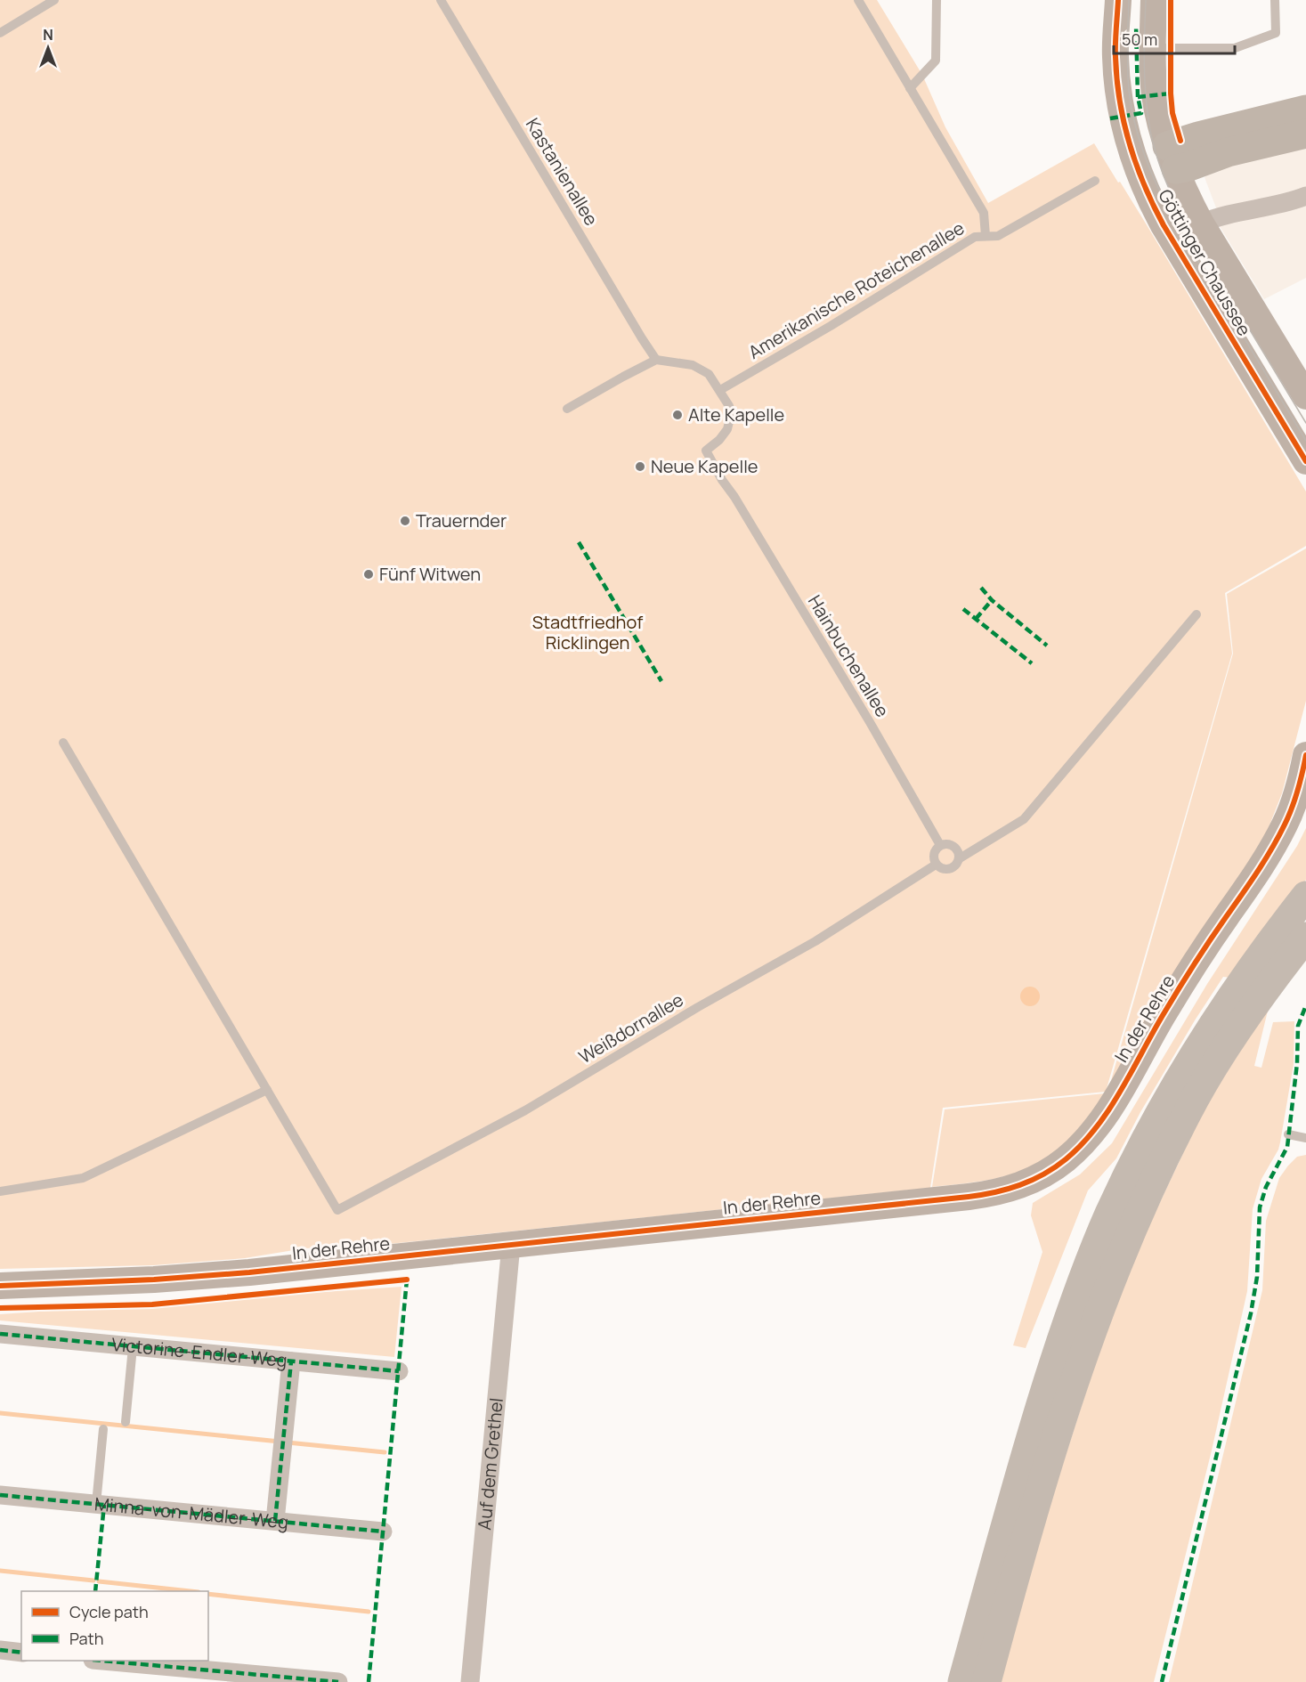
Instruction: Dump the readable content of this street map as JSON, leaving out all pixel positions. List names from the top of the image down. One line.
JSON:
{"streets":{"street":["Göttinger Chaussee","In der Rehre","Victorine-Endler-Weg","Auf dem Grethel","Minna-von-Mädler-Weg"],"lane":["Kastanienallee","Amerikanische Roteichenallee","Hainbuchenallee","Weißdornallee"]},"crossings":[["Amerikanische Roteichenallee","Hainbuchenallee"],["Hainbuchenallee","Weißdornallee"],["In der Rehre","Auf dem Grethel"]],"parks":["Stadtfriedhof Ricklingen"],"places":["Alte Kapelle","Neue Kapelle","Trauernder","Fünf Witwen"],"legend":["Cycle path","Path"],"scale_bar":"50 m","north":"top"}
